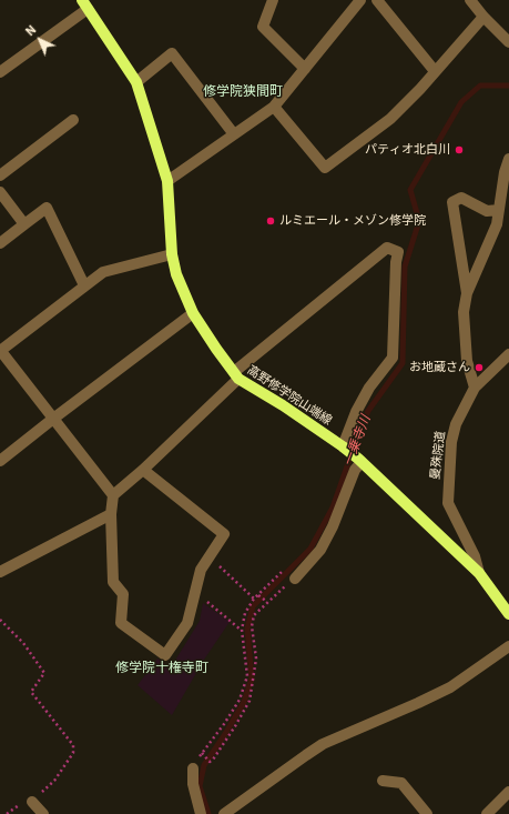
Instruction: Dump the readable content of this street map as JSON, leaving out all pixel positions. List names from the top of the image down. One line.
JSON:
{"streets":{"main road":["高野修学院山端線"],"street":["曼殊院道"]},"crossings":[["高野修学院山端線","曼殊院道"]],"districts":["修学院狭間町","修学院十権寺町"],"water":["一乗寺川"],"places":["パティオ北白川","ルミエール・メゾン修学院","お地蔵さん"],"north":"top left"}
